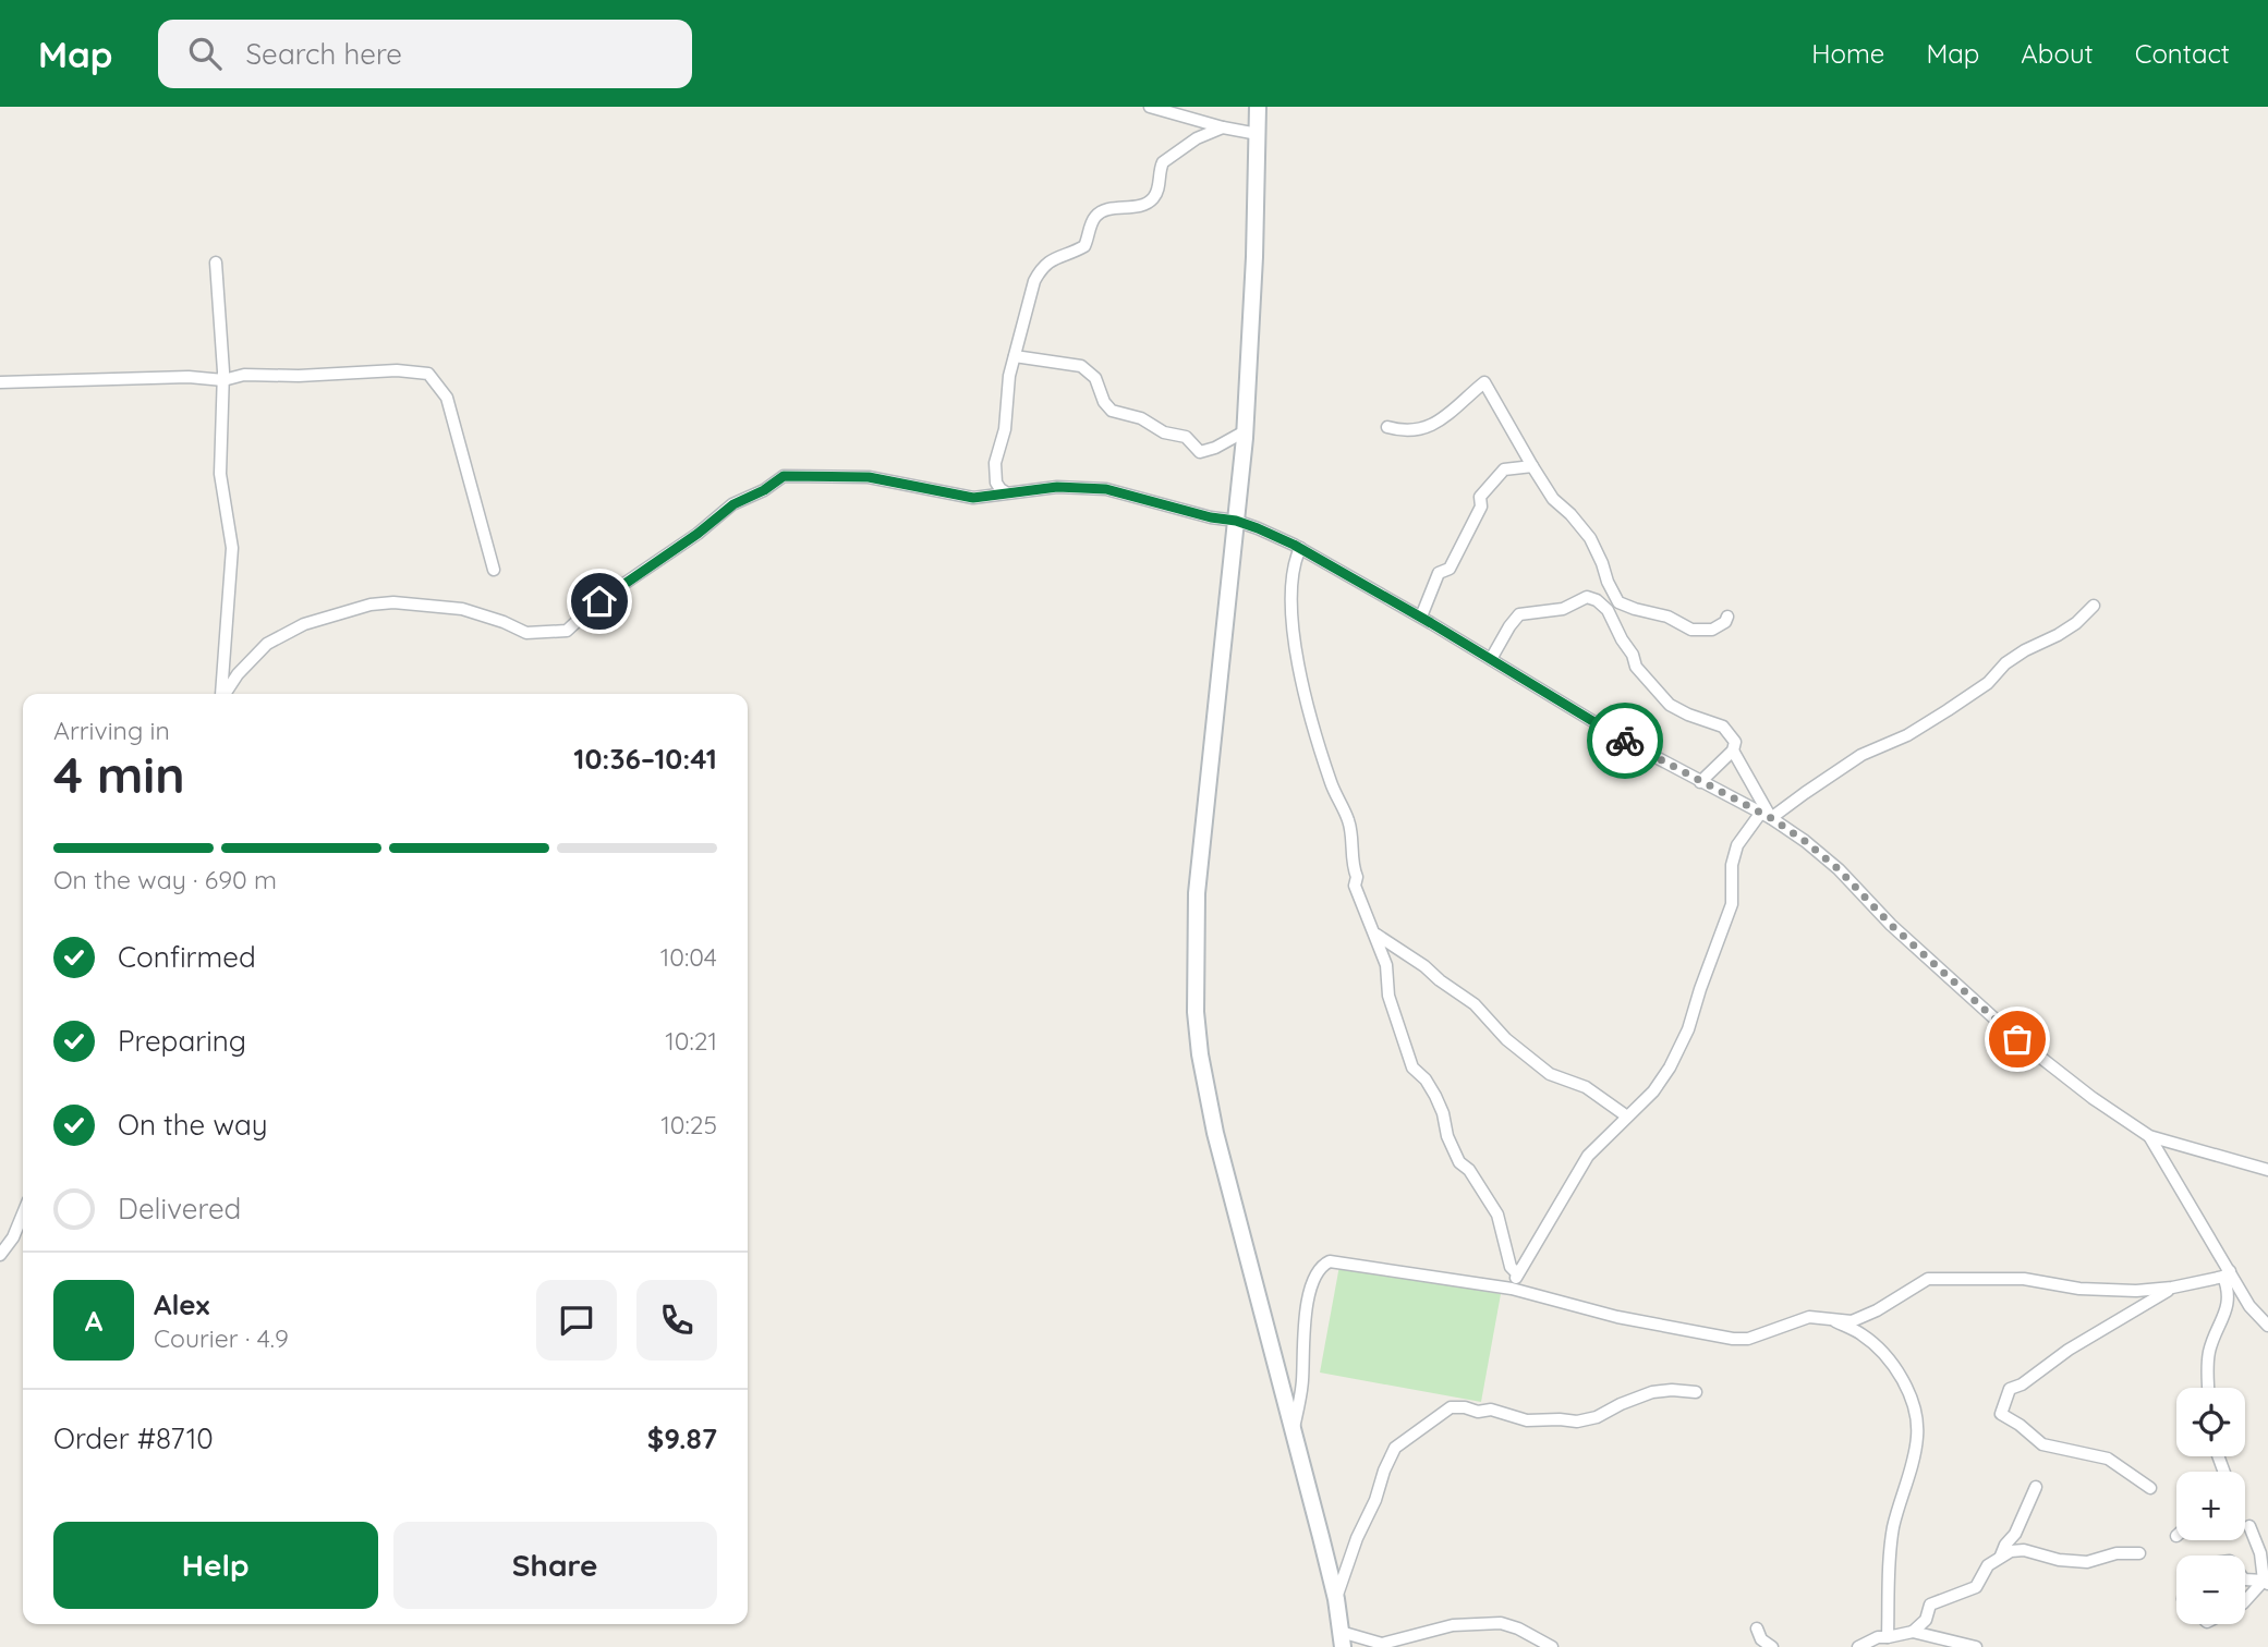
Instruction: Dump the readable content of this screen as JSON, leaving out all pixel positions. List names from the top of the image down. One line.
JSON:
{"page":{"header":"Map","search":"Search here","nav":["Home","Map","About","Contact"],"heading":["4 min","Arriving in","10:36–10:41"],"panel":["Alex","Courier · 4.9","Order #8710","$9.87"],"bar":"On the way · 690 m","list":[["Confirmed","10:04"],["Preparing","10:21"],["On the way","10:25"],"Delivered"],"round":"A","map_buttons":["+","−"],"buttons":["Help","Share"]}}
